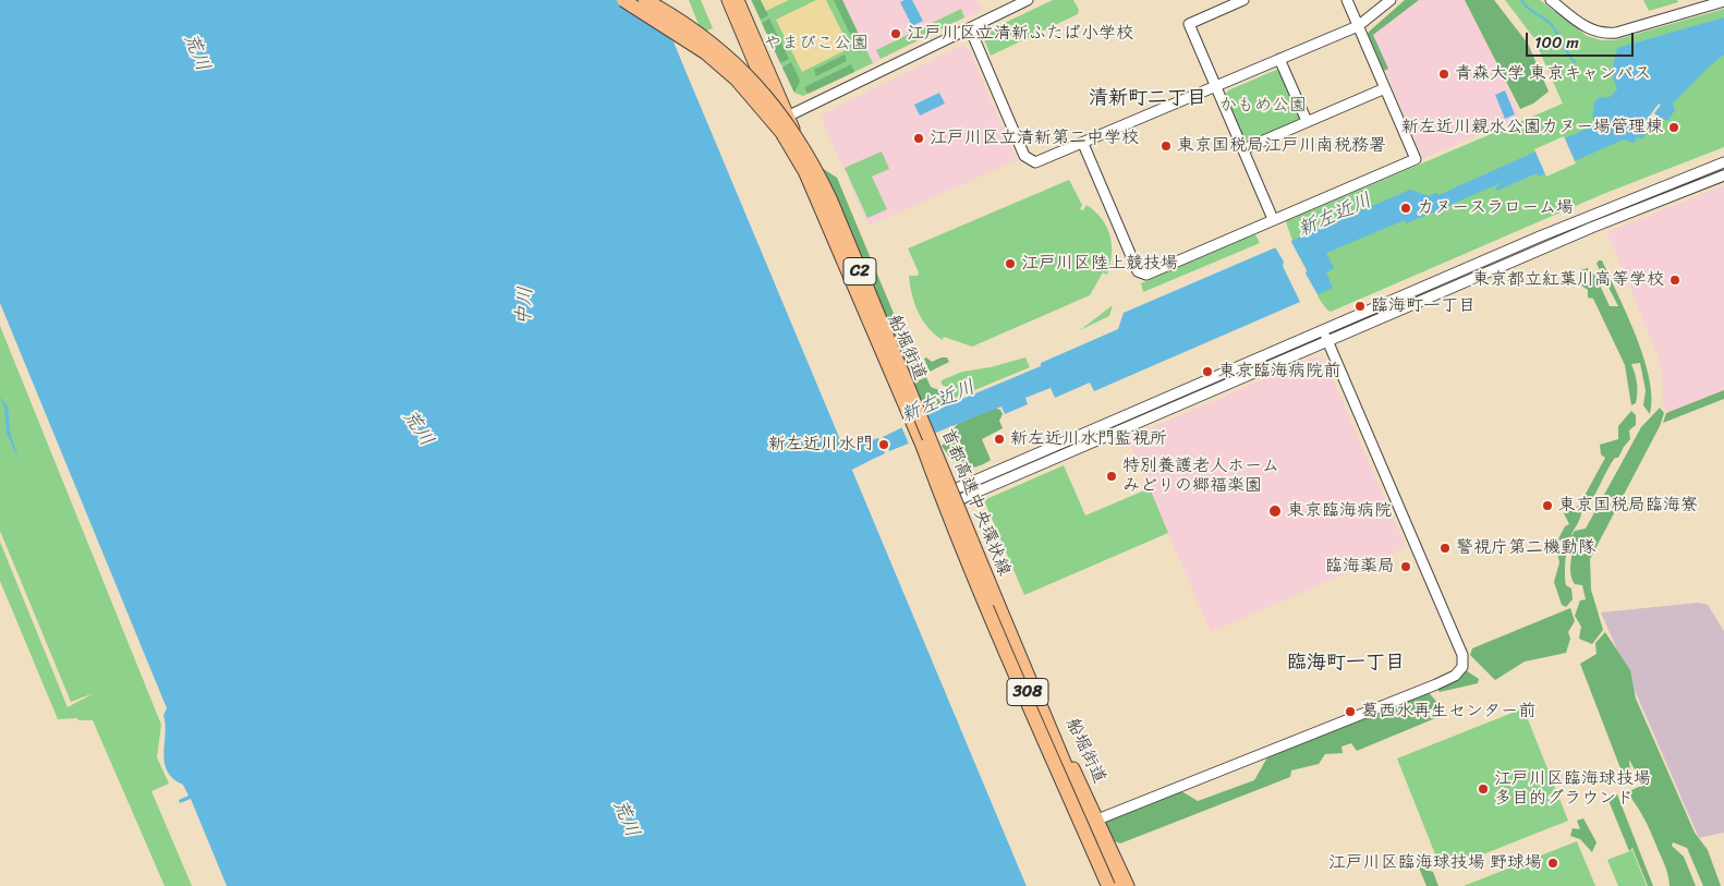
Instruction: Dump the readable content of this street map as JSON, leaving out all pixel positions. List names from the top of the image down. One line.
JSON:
{"streets":{"highway":["C2","首都高速中央環状線"],"main road":["船堀街道","308"]},"districts":["清新町二丁目","臨海町一丁目"],"water":["荒川","新左近川","中川"],"parks":["やまびこ公園","かもめ公園"],"places":["江戸川区立清新ふたば小学校","青森大学 東京キャンパス","新左近川親水公園カヌー場管理棟","江戸川区立清新第二中学校","東京国税局江戸川南税務署","カヌースラローム場","江戸川区陸上競技場","東京都立紅葉川高等学校","臨海町一丁目","東京臨海病院前","新左近川水門監視所","新左近川水門","特別養護老人ホーム みどりの郷福楽園","東京国税局臨海寮","東京臨海病院","警視庁第二機動隊","臨海薬局","葛西水再生センター前","江戸川区臨海球技場 多目的グラウンド","江戸川区臨海球技場 野球場"],"scale_bar":"100 m"}
